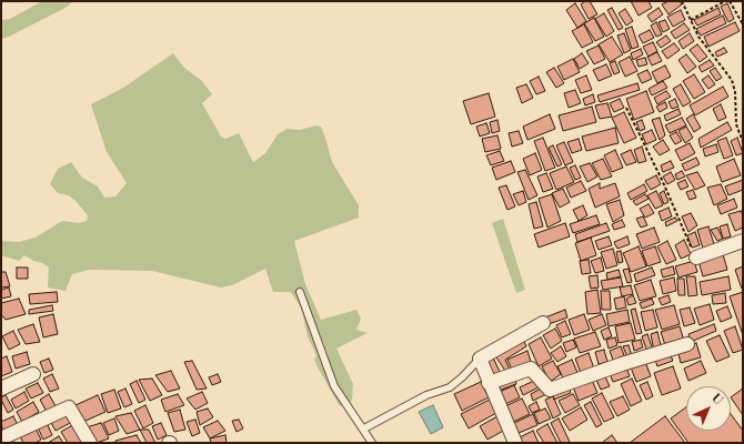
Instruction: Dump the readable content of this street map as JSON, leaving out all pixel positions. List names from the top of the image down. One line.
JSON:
{"north":"top right"}
